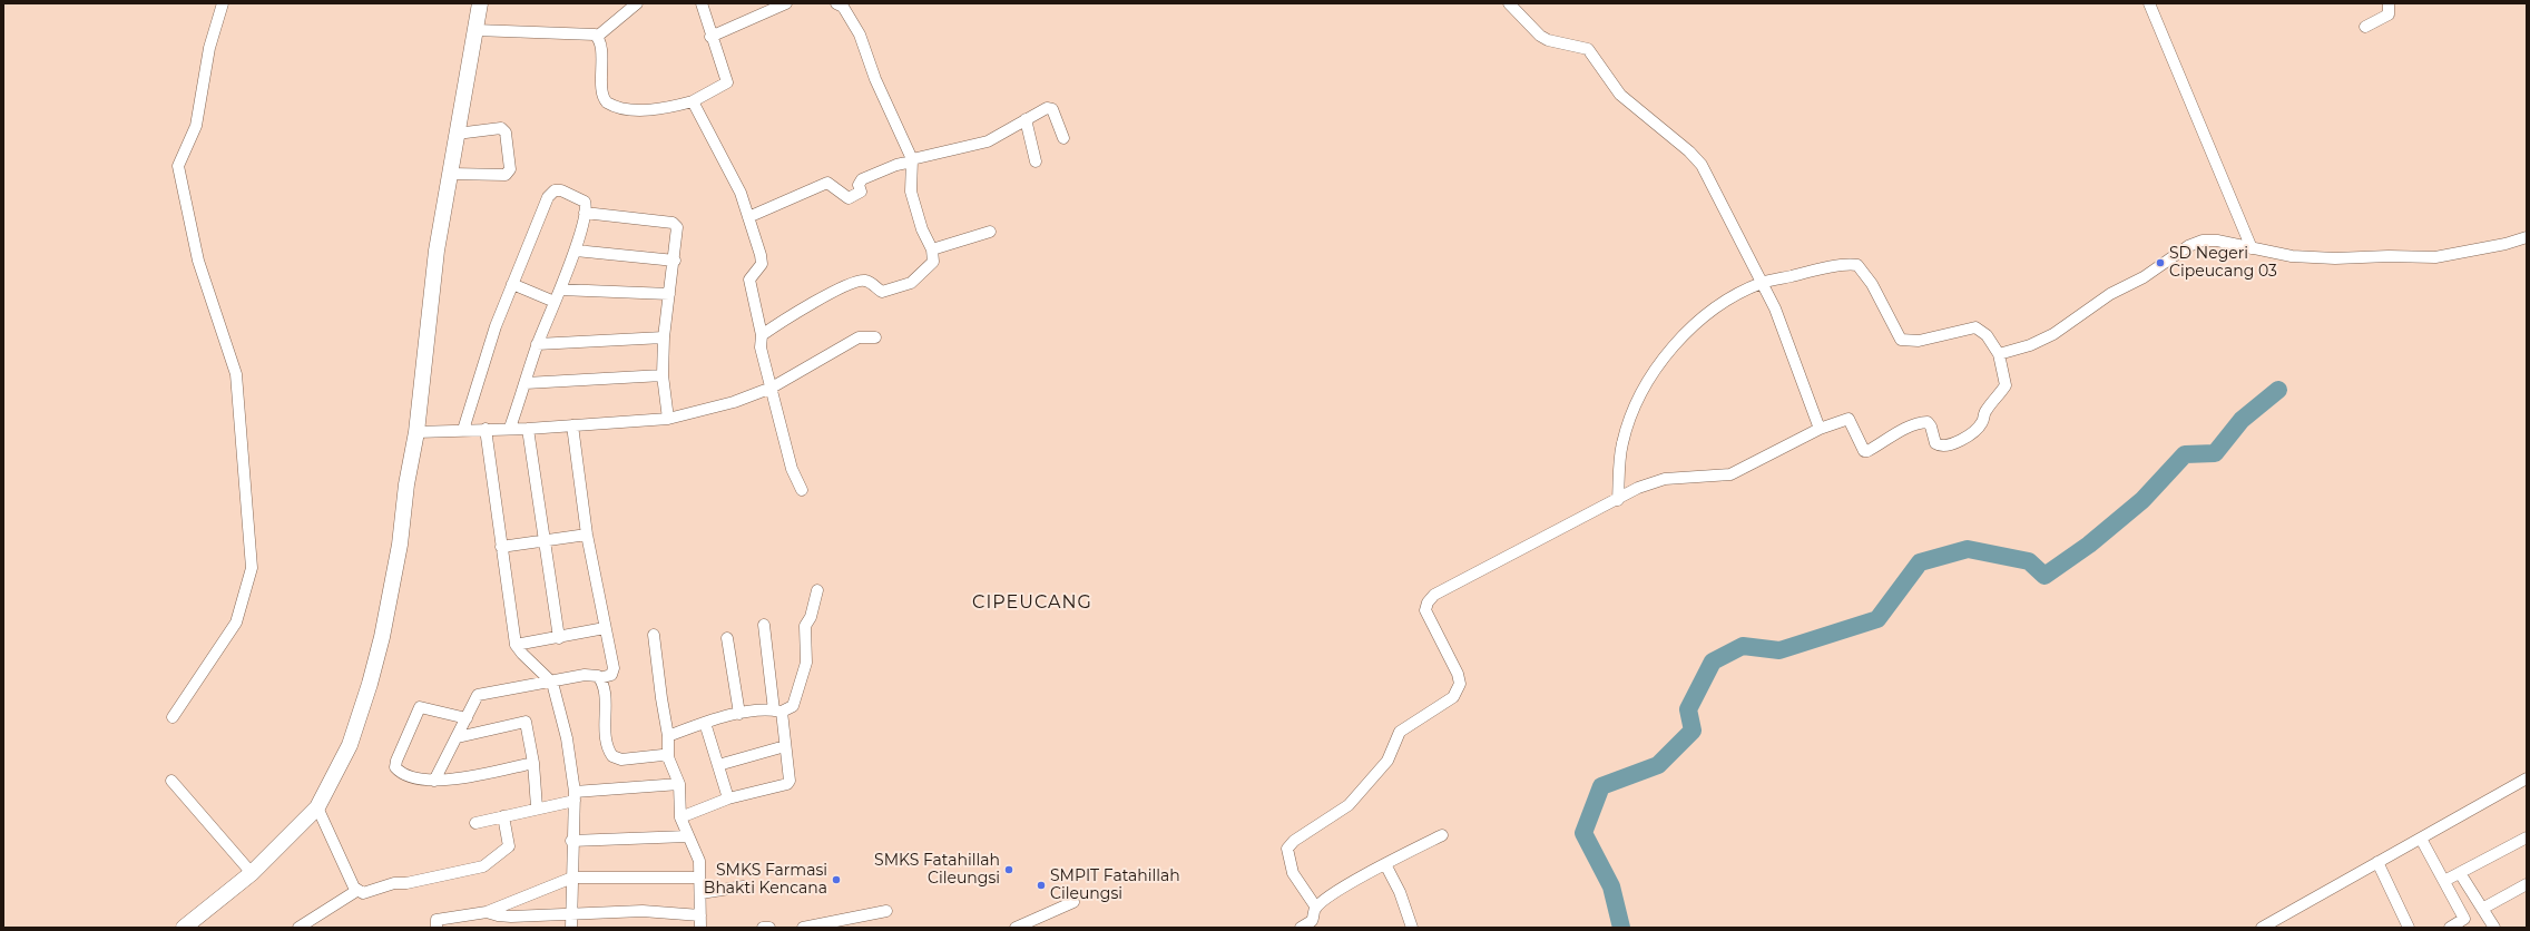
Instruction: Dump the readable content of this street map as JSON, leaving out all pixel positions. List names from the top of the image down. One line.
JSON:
{"districts":["CIPEUCANG"],"places":["SD Negeri Cipeucang 03","SMKS Fatahillah Cileungsi","SMKS Farmasi Bhakti Kencana","SMPIT Fatahillah Cileungsi"]}
